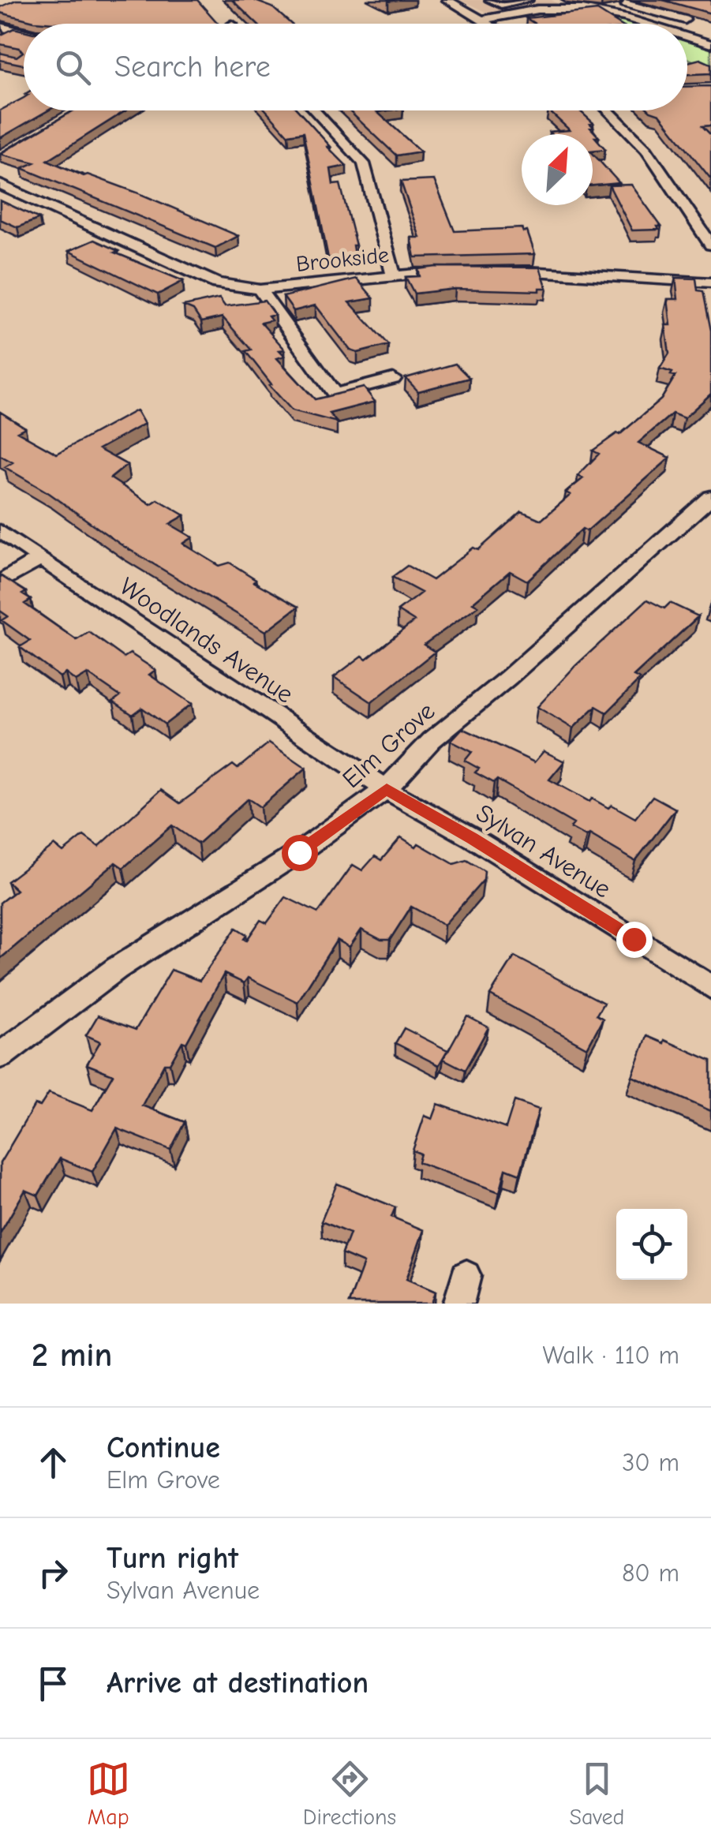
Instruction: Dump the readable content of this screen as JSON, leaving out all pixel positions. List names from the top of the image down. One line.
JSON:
{"streets":{"street":["Brookside","Woodlands Avenue","Elm Grove","Sylvan Avenue"]},"crossings":[["Woodlands Avenue","Elm Grove"],["Woodlands Avenue","Sylvan Avenue"],["Elm Grove","Sylvan Avenue"]],"north":"top right","page":{"search":"Search here","heading":["2 min","Walk · 110 m"],"list":[["Continue","Elm Grove","30 m"],["Turn right","Sylvan Avenue","80 m"],"Arrive at destination"],"nav":["Map","Directions","Saved"]}}
